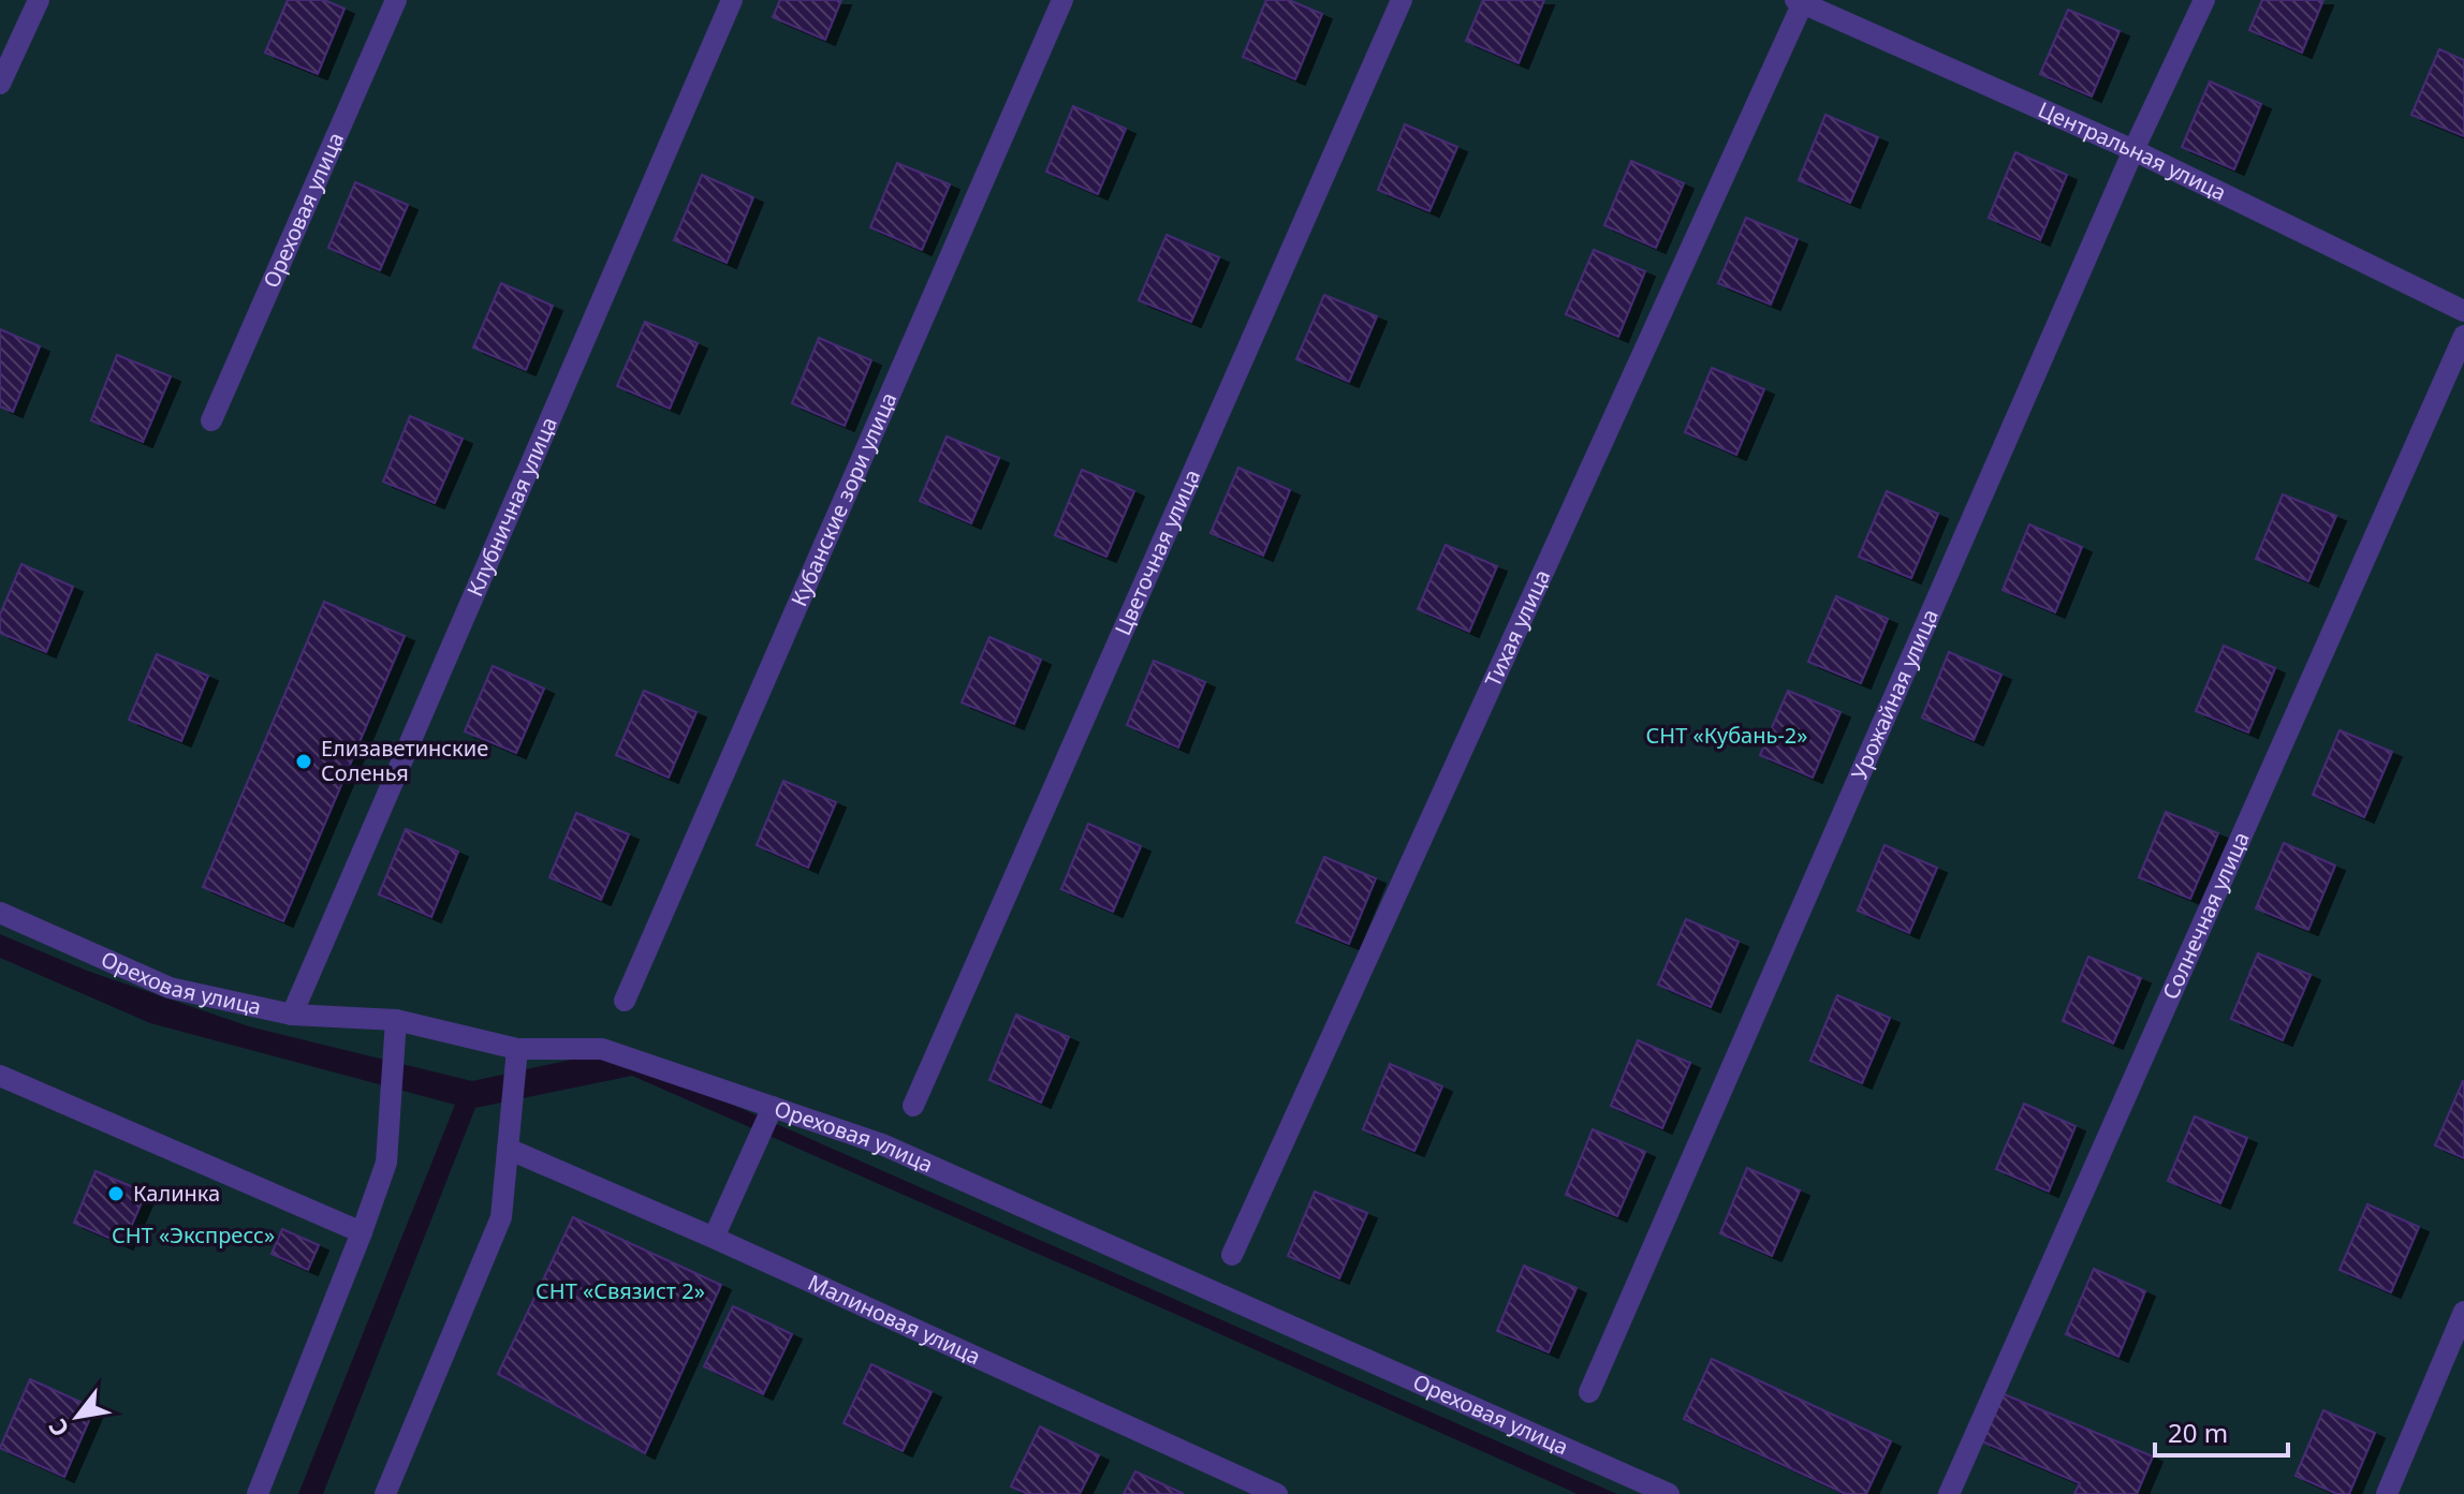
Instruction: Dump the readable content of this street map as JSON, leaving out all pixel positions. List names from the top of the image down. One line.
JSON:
{"streets":{"street":["Центральная улица","Ореховая улица","Кубанские зори улица","Клубничная улица","Цветочная улица","Тихая улица","Урожайная улица","Солнечная улица","Малиновая улица"]},"crossings":[["Центральная улица","Тихая улица"],["Центральная улица","Урожайная улица"],["Ореховая улица","Клубничная улица"]],"parks":["СНТ «Кубань-2»","СНТ «Экспресс»","СНТ «Связист 2»"],"places":["Елизаветинские Соленья","Калинка"],"scale_bar":"20 m","north":"bottom left"}
